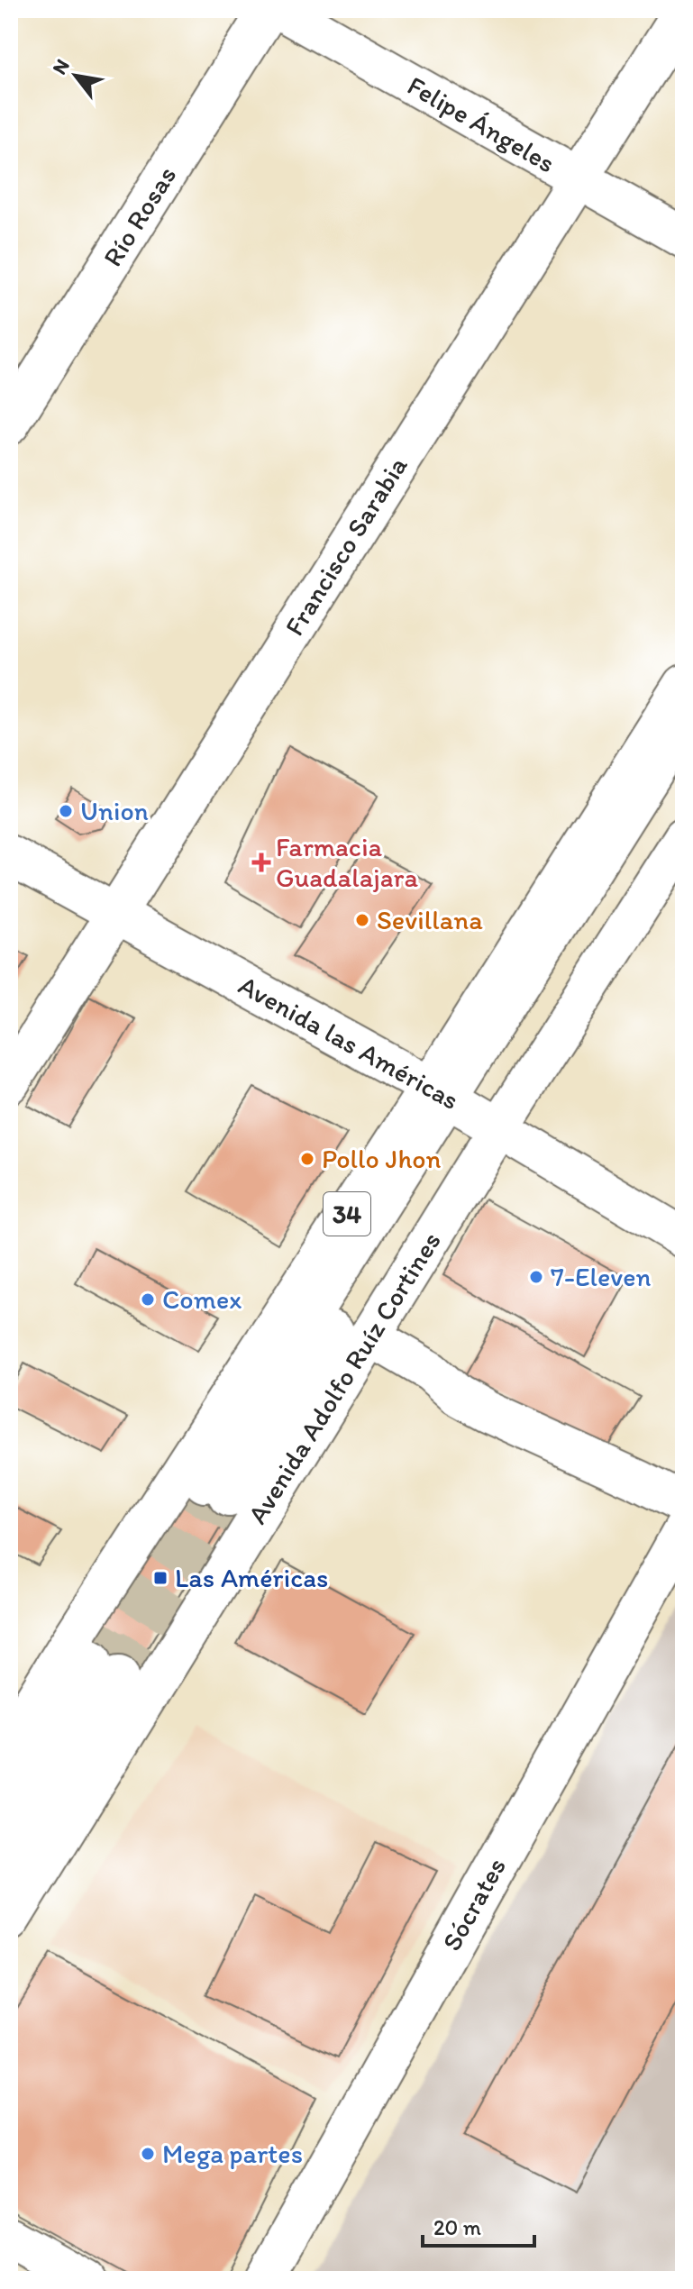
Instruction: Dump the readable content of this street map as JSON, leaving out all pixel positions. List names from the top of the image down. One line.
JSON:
{"streets":{"main road":["Felipe Ángeles","Río Rosas","Francisco Sarabia","Avenida las Américas","34","Avenida Adolfo Ruíz Cortines","Sócrates"]},"crossings":[["Felipe Ángeles","Francisco Sarabia"],["Francisco Sarabia","Avenida las Américas"],["Avenida las Américas","Avenida Adolfo Ruíz Cortines"]],"places":{"other":["Union","Sevillana","Pollo Jhon","7-Eleven","Comex","Mega partes"],"health":["Farmacia Guadalajara"],"transit":["Las Américas"]},"scale_bar":"20 m","north":"top left"}
